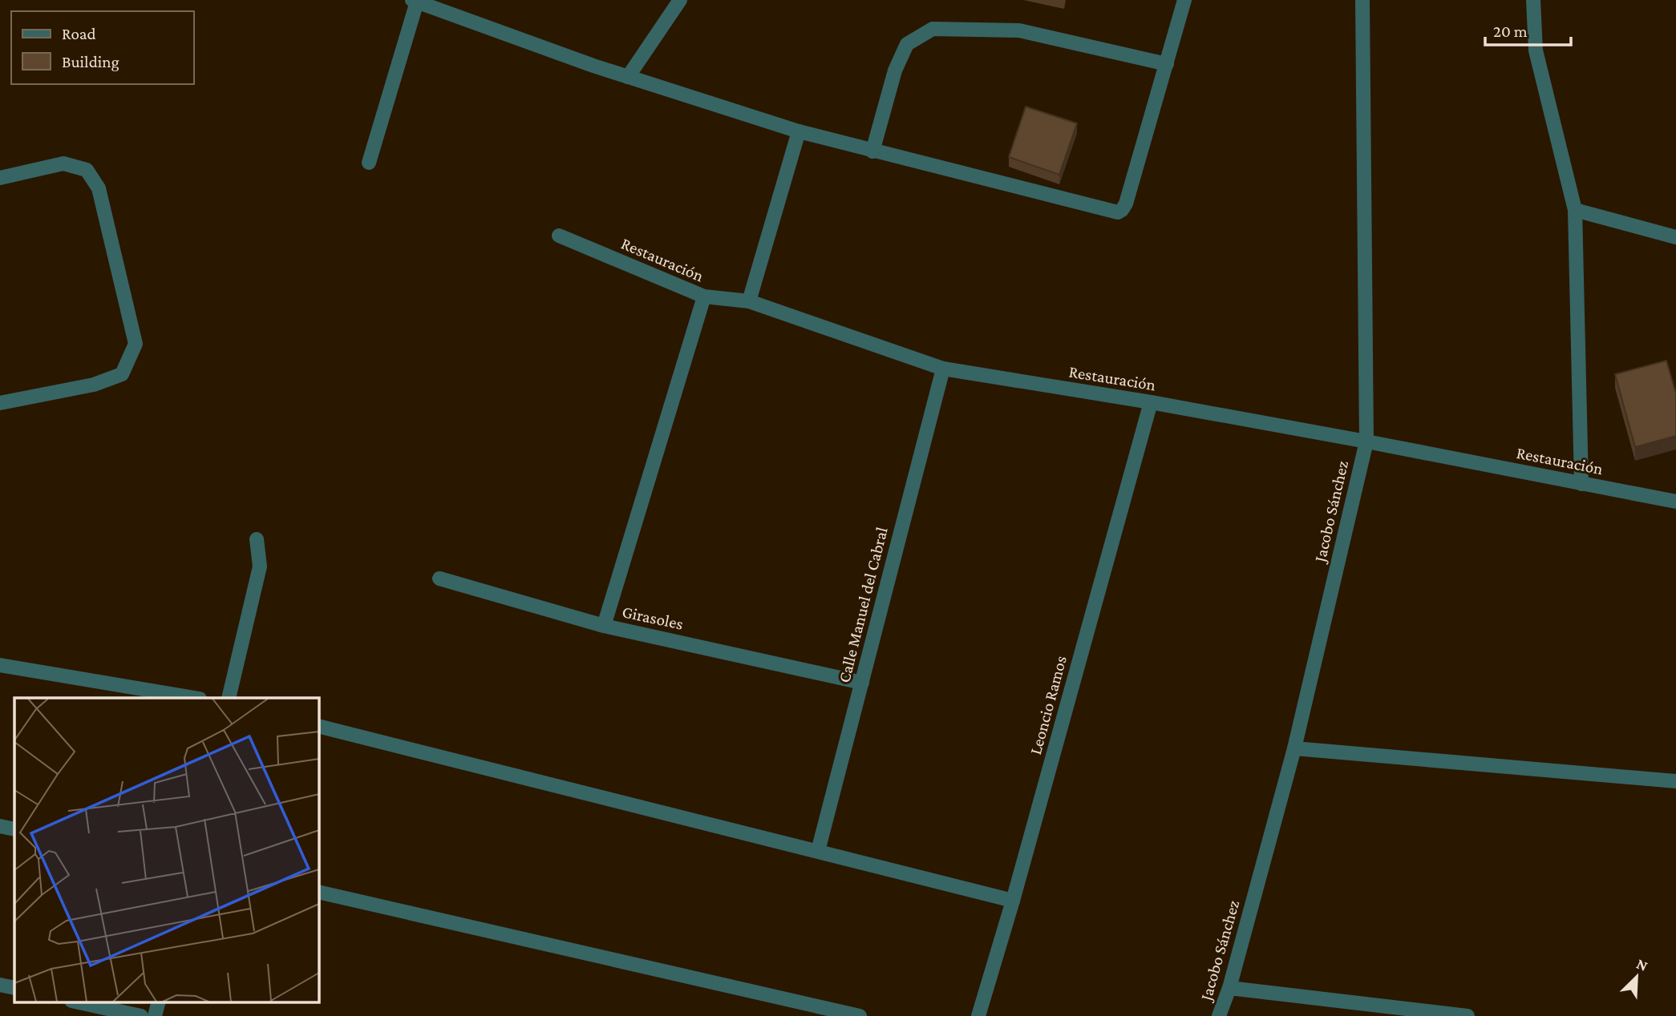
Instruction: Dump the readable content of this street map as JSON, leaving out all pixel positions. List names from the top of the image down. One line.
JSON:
{"streets":{"street":["Restauración","Jacobo Sánchez","Calle Manuel del Cabral","Girasoles","Leoncio Ramos"]},"crossings":[["Restauración","Jacobo Sánchez"],["Restauración","Calle Manuel del Cabral"],["Restauración","Leoncio Ramos"],["Calle Manuel del Cabral","Girasoles"]],"legend":["Road","Building"],"scale_bar":"20 m","north":"top right"}
